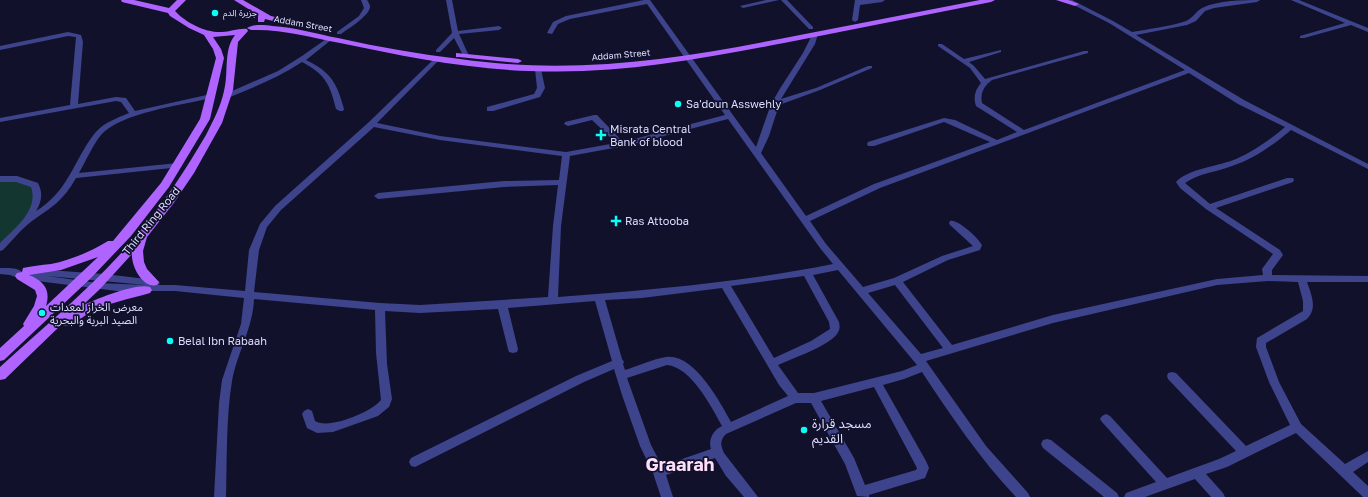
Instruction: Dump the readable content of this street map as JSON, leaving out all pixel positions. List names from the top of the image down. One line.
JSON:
{"streets":{"main road":["Addam Street","Third Ring Road"]},"crossings":[["Addam Street","Third Ring Road"]],"districts":["Graarah"],"places":{"other":["جزيرة الدم","Sa'doun Asswehly","معرض الخراز لمعدات الصيد البرية والبحرية","Belal Ibn Rabaah","مسجد قرارة القديم"],"health":["Misrata Central Bank of blood","Ras Attooba"]}}
